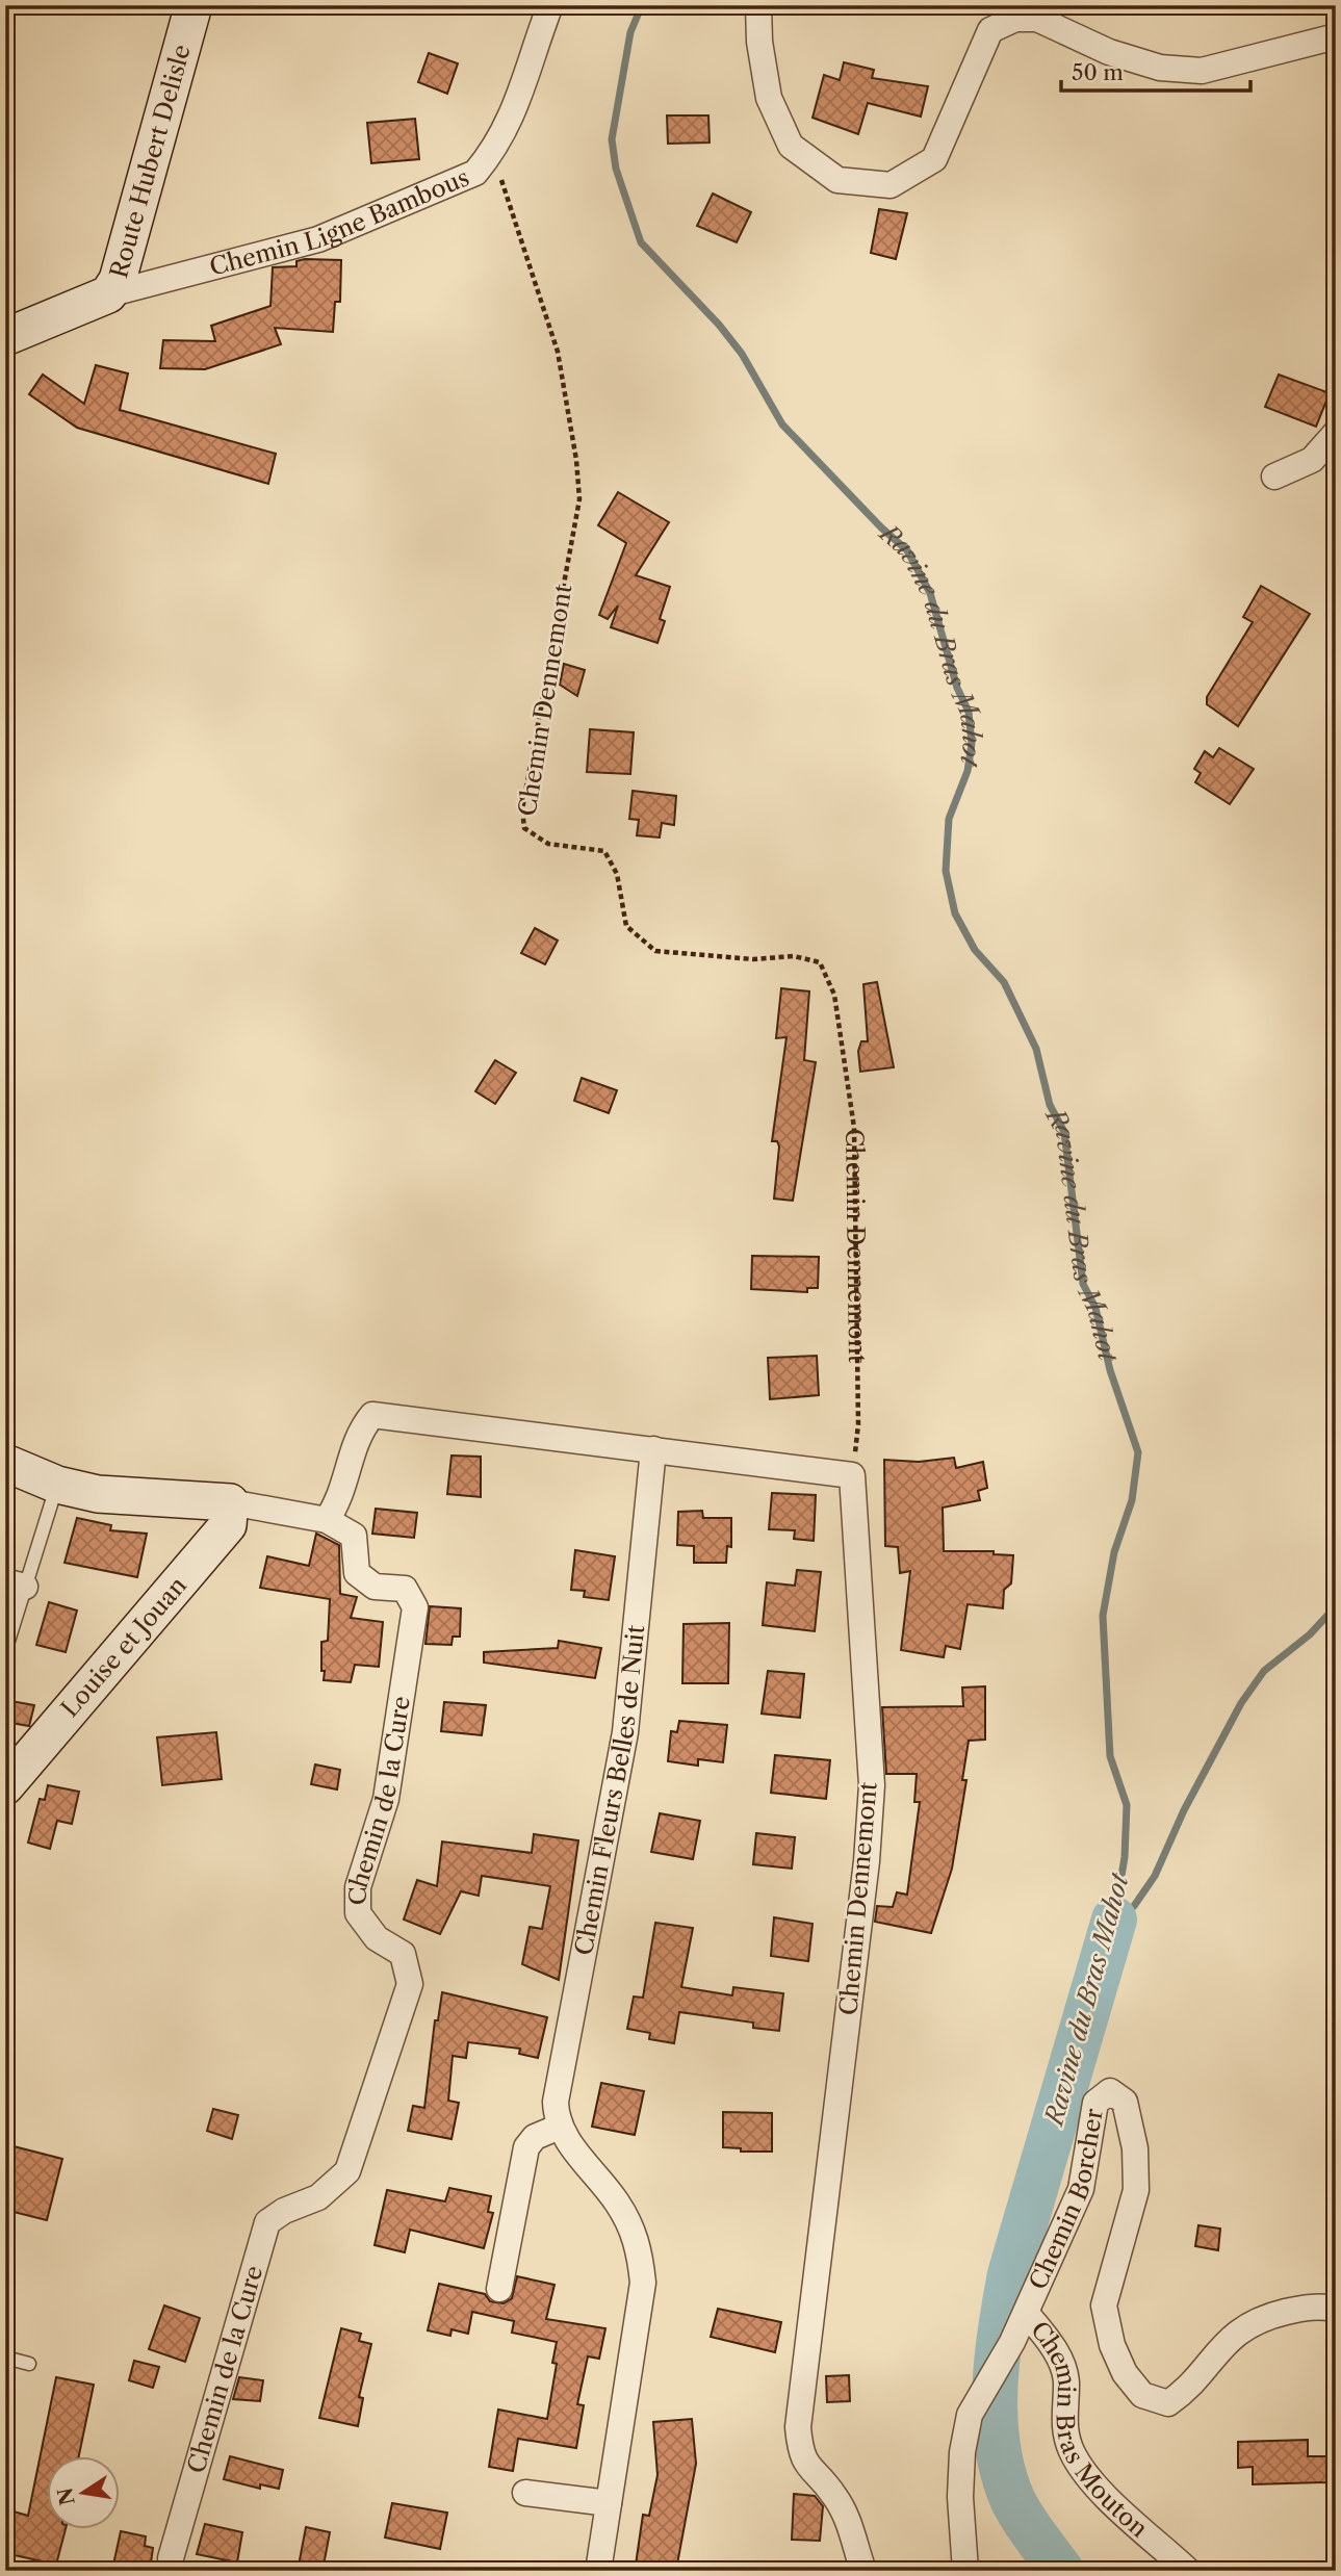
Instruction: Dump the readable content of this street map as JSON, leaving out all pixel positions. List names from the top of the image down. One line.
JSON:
{"streets":{"main road":["Route Hubert Delisle","Louise et Jouan"],"street":["Chemin Ligne Bambous","Chemin Dennemont","Chemin Fleurs Belles de Nuit","Chemin de la Cure","Chemin Borcher","Chemin Bras Mouton"]},"crossings":[["Route Hubert Delisle","Chemin Ligne Bambous"],["Chemin Ligne Bambous","Chemin Dennemont"],["Louise et Jouan","Chemin de la Cure"],["Chemin Borcher","Chemin Bras Mouton"]],"water":["Ravine du Bras Mahot"],"scale_bar":"50 m","north":"left"}
